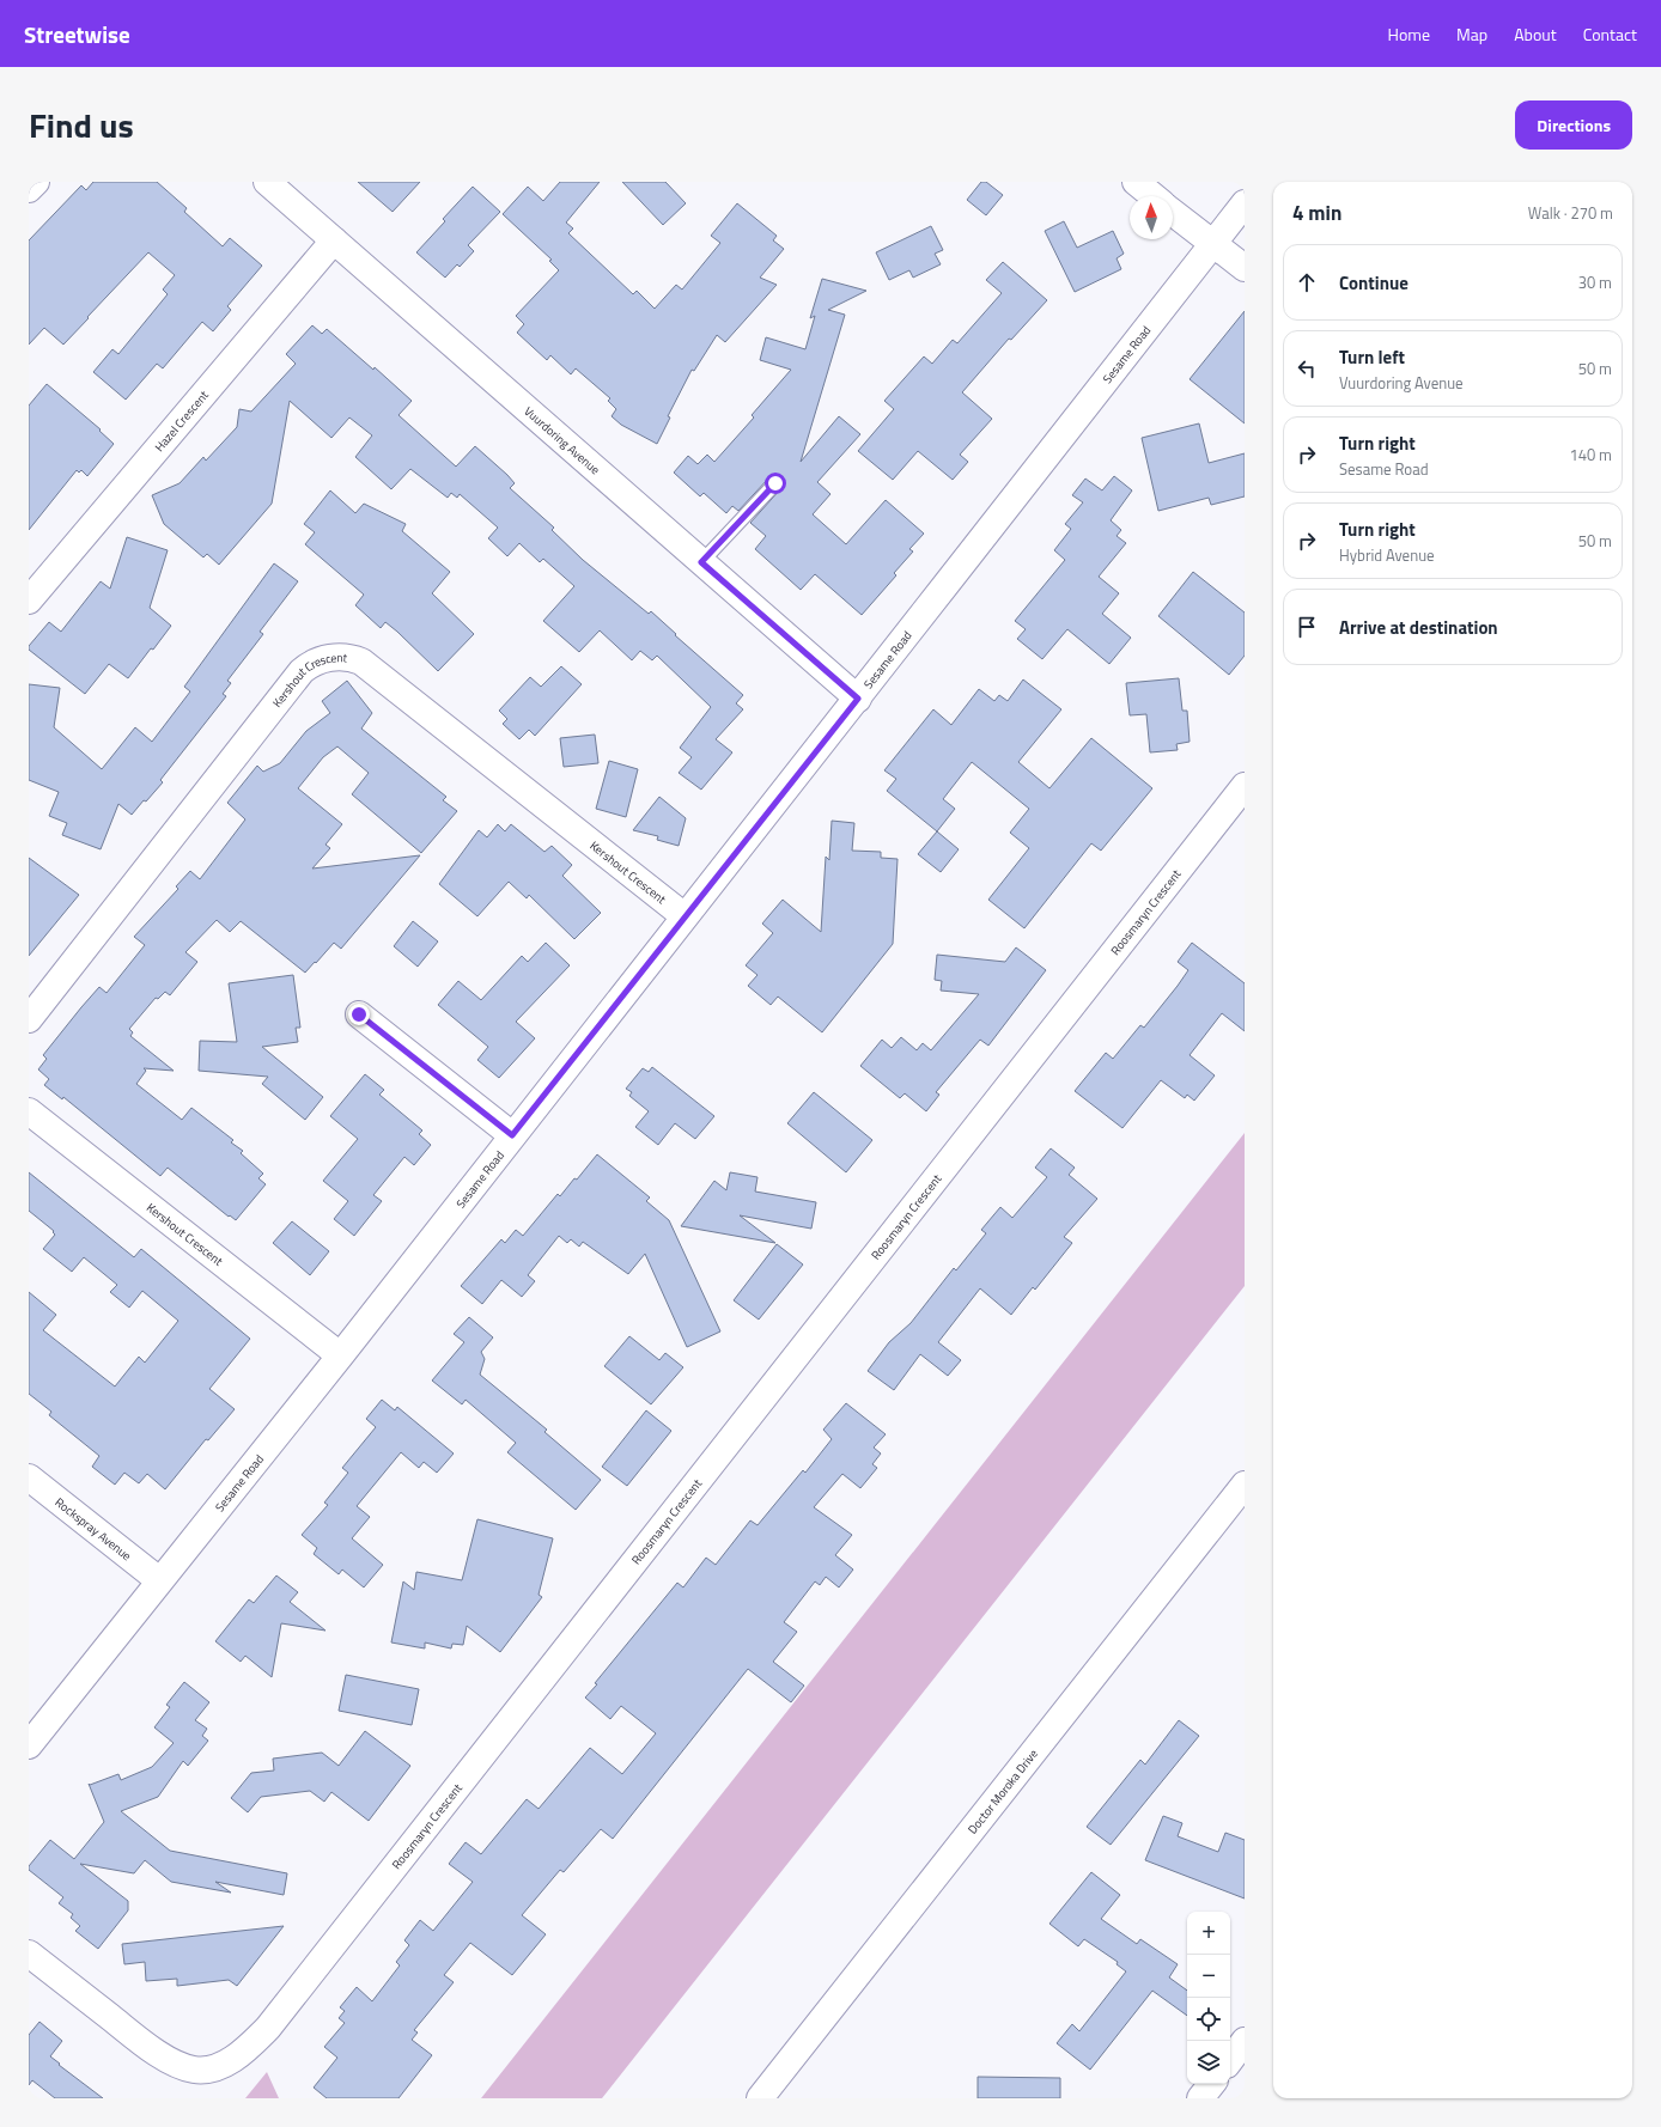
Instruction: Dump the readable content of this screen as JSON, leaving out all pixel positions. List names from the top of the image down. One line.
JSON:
{"streets":{"street":["Sesame Road","Hazel Crescent","Vuurdoring Avenue","Kershout Crescent","Roosmaryn Crescent","Rockspray Avenue","Doctor Moroka Drive"]},"crossings":[["Sesame Road","Vuurdoring Avenue"],["Sesame Road","Kershout Crescent"],["Sesame Road","Rockspray Avenue"],["Hazel Crescent","Vuurdoring Avenue"]],"north":"top","page":{"header":"Streetwise","nav":["Home","Map","About","Contact"],"title":"Find us","buttons":"Directions","heading":["4 min","Walk · 270 m"],"list":[["Continue","30 m"],["Turn left","Vuurdoring Avenue","50 m"],["Turn right","Sesame Road","140 m"],["Turn right","Hybrid Avenue","50 m"],"Arrive at destination"],"map_buttons":["+","−"]}}
